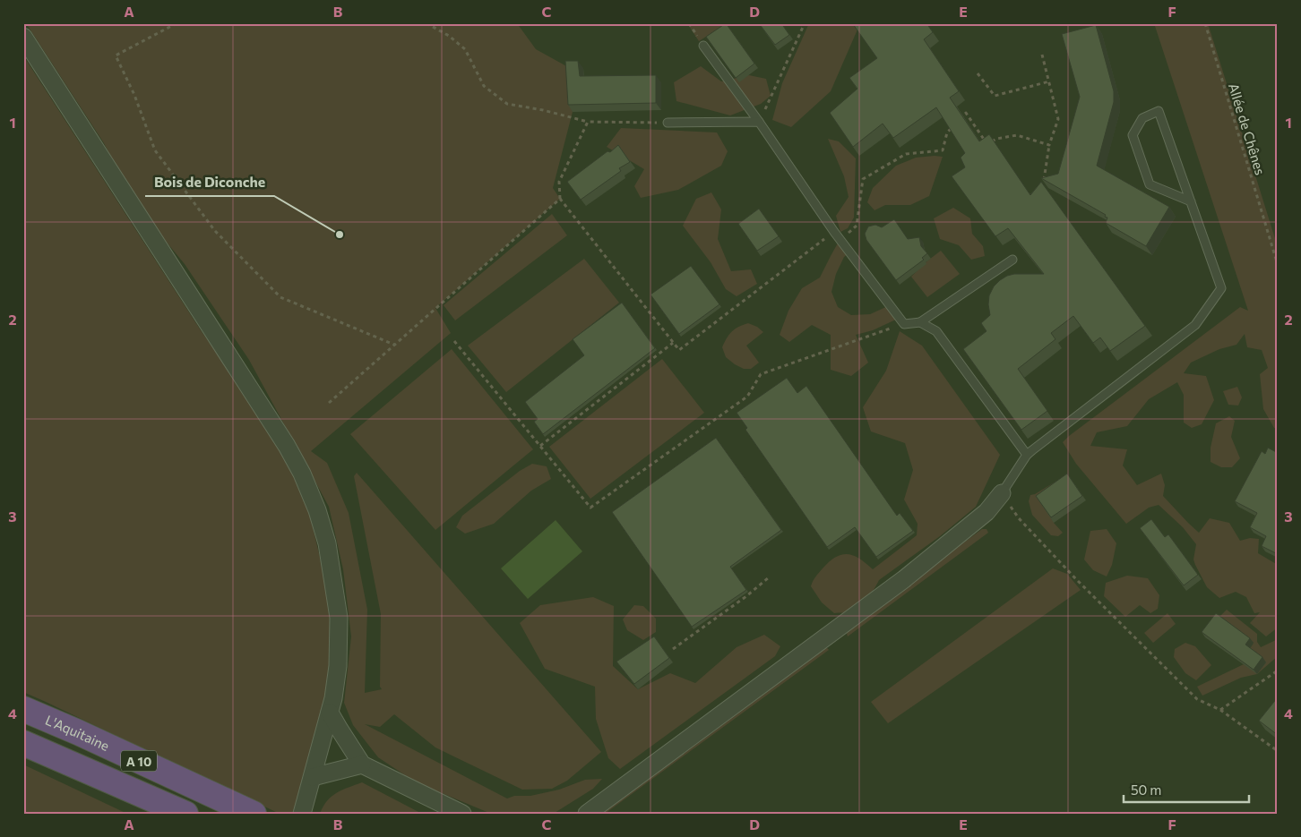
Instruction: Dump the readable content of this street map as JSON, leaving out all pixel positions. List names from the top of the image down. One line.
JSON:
{"streets":{"highway":["L'Aquitaine","A 10"],"path":["Allée de Chênes"]},"places":["Bois de Diconche"],"scale_bar":"50 m","grid":{"columns":["A","B","C","D","E","F"],"rows":["1","2","3","4"]}}
